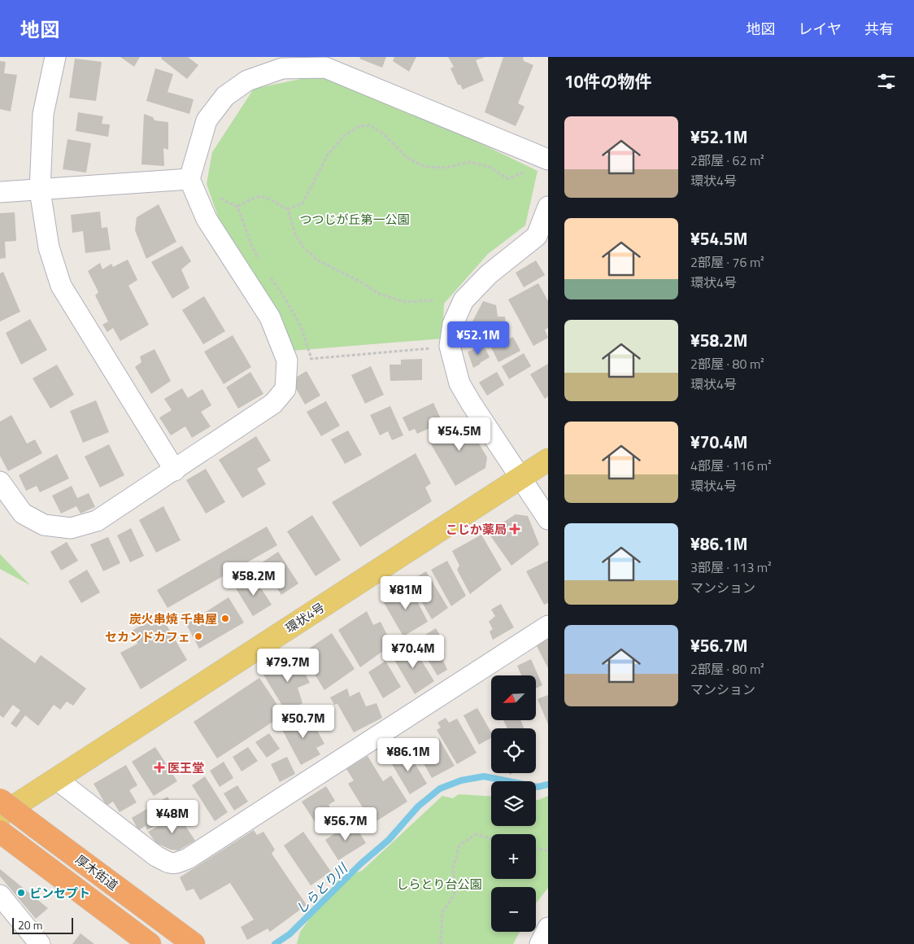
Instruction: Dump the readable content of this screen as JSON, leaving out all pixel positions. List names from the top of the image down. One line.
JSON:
{"streets":{"highway":["厚木街道"],"main road":["環状4号"]},"water":["しらとり川"],"parks":["つつじが丘第一公園","しらとり台公園"],"places":{"health":["こじか薬局","医王堂"],"other":["炭火串焼 千串屋","セカンドカフェ","ビンセプト"]},"scale_bar":"20 m","north":"bottom left","page":{"header":"地図","nav":["地図","レイヤ","共有"],"heading":"10件の物件","list":[{"name":"¥52.1M","note":"2部屋 · 62 m² · 環状4号"},{"name":"¥54.5M","note":"2部屋 · 76 m² · 環状4号"},{"name":"¥58.2M","note":"2部屋 · 80 m² · 環状4号"},{"name":"¥70.4M","note":"4部屋 · 116 m² · 環状4号"},{"name":"¥86.1M","note":"3部屋 · 113 m² · マンション"},{"name":"¥56.7M","note":"2部屋 · 80 m² · マンション"}],"price":["¥52.1M","¥54.5M","¥58.2M","¥81M","¥70.4M","¥79.7M","¥50.7M","¥86.1M","¥48M","¥56.7M"],"map_buttons":["+","−"],"scale":"20 m"}}
